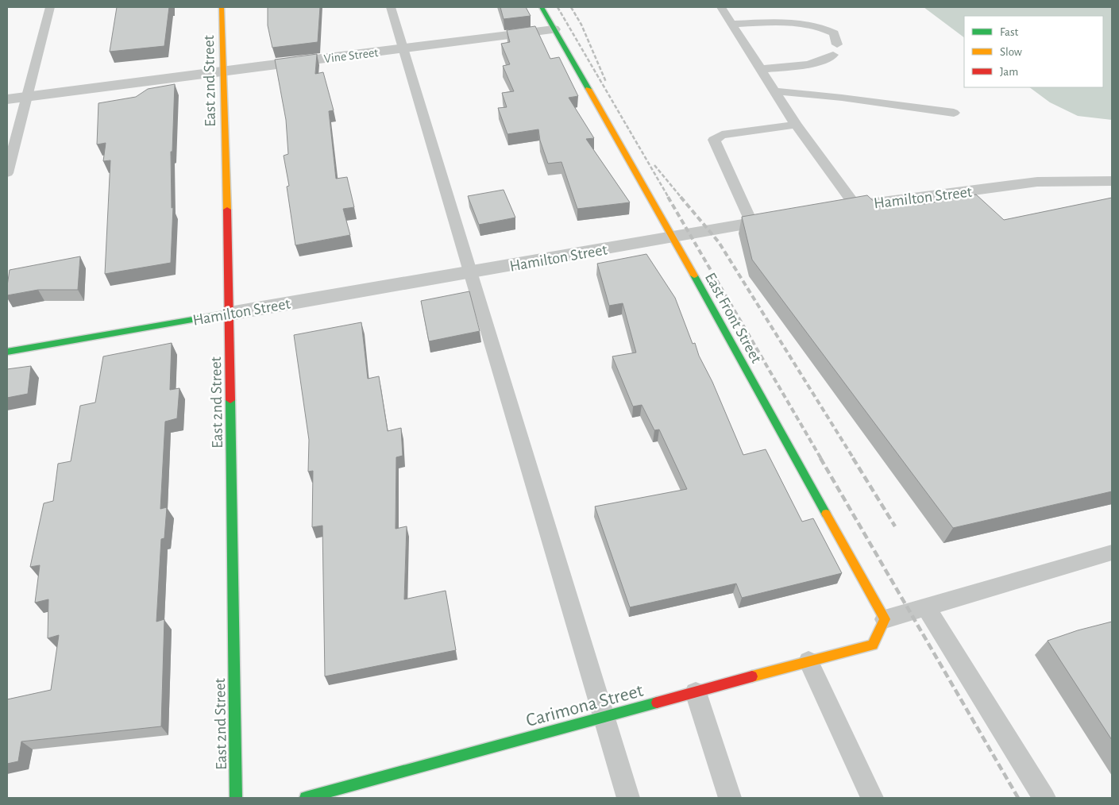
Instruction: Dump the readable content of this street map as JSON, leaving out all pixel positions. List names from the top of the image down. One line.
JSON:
{"streets":{"street":["Vine Street","East 2nd Street","Hamilton Street","East Front Street","Carimona Street"]},"crossings":[["Vine Street","East 2nd Street"],["Vine Street","East Front Street"],["East 2nd Street","Hamilton Street"],["Hamilton Street","East Front Street"],["East Front Street","Carimona Street"]],"legend":["Fast","Slow","Jam"]}
